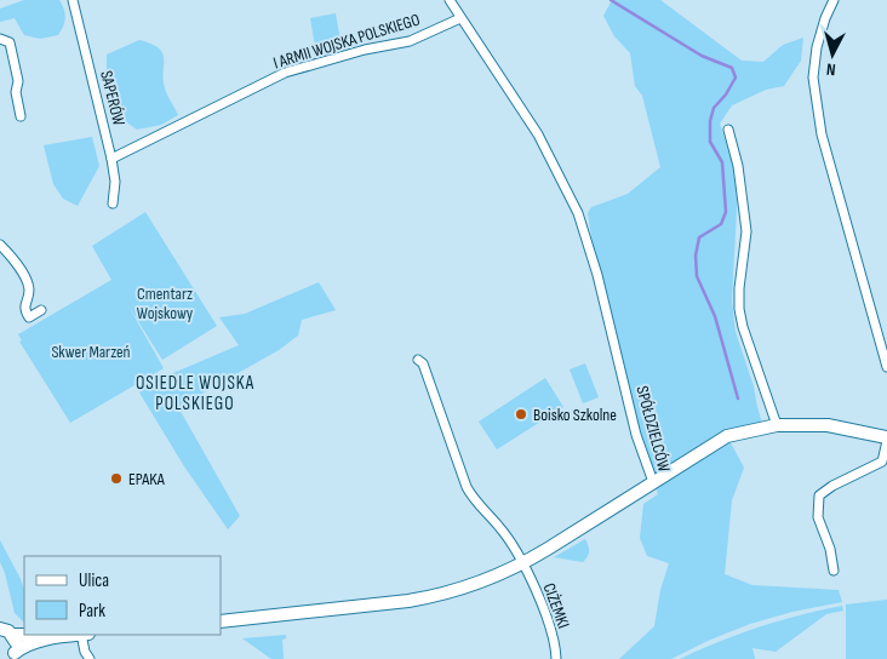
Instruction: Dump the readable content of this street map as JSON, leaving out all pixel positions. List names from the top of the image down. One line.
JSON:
{"streets":{"street":["I ARMII WOJSKA POLSKIEGO","SAPERÓW","SPÓŁDZIELCÓW","CIŻEMKI"]},"crossings":[["I ARMII WOJSKA POLSKIEGO","SAPERÓW"],["I ARMII WOJSKA POLSKIEGO","SPÓŁDZIELCÓW"],["SPÓŁDZIELCÓW","CIŻEMKI"]],"districts":["OSIEDLE WOJSKA POLSKIEGO"],"parks":["Cmentarz Wojskowy","Skwer Marzeń"],"places":["Boisko Szkolne","EPAKA"],"legend":["Ulica","Park"],"north":"bottom"}
